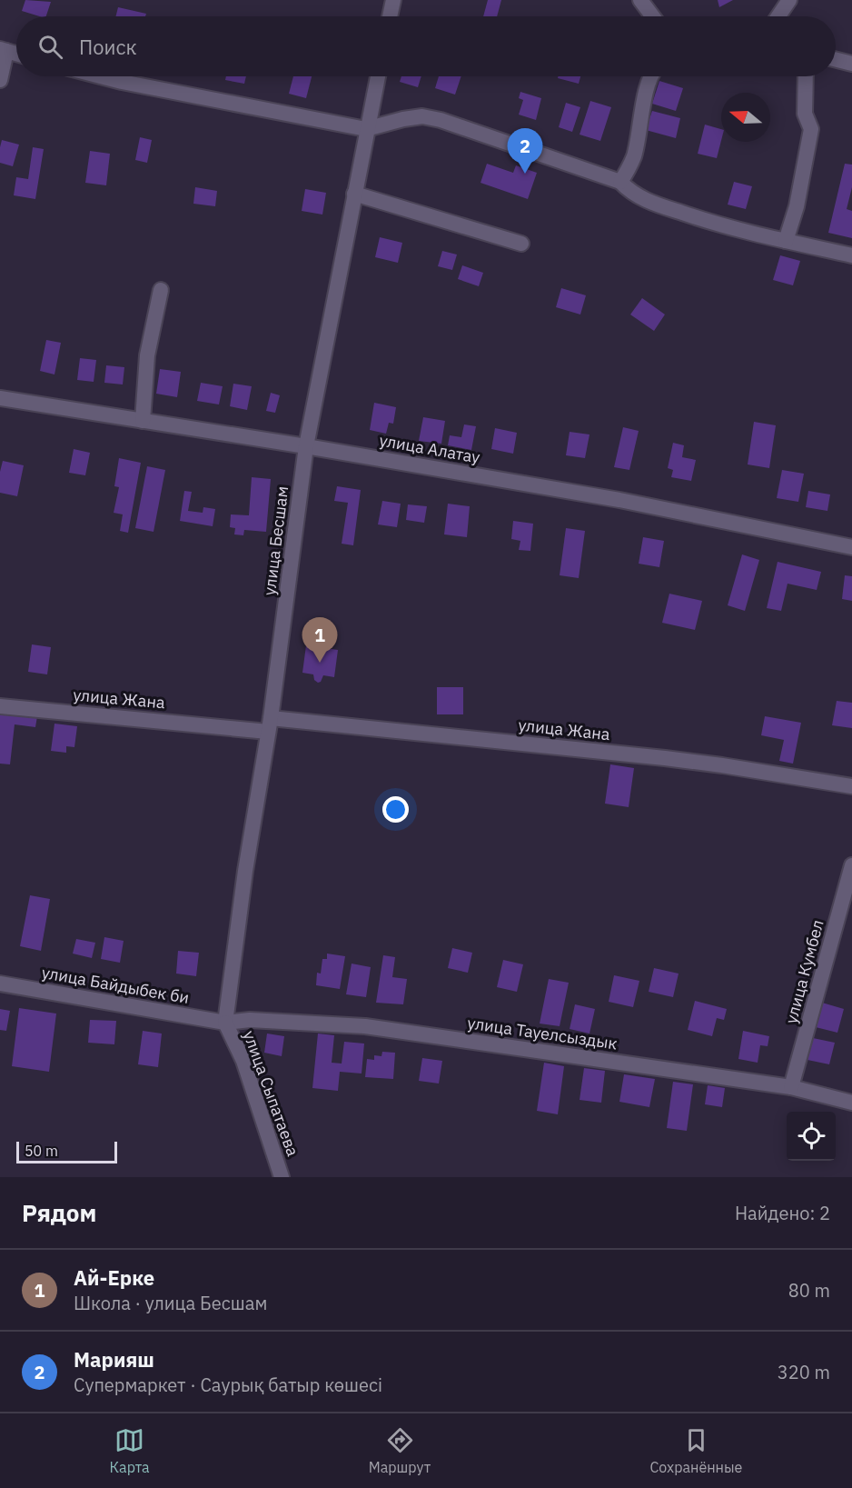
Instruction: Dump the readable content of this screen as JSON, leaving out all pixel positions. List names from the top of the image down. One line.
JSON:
{"streets":{"street":["улица Алатау","улица Бесшам","улица Жана","улица Кумбел","улица Байдыбек би","улица Тауелсыздык","улица Сыпатаева"]},"crossings":[["улица Алатау","улица Бесшам"],["улица Бесшам","улица Жана"],["улица Бесшам","улица Байдыбек би"],["улица Бесшам","улица Тауелсыздык"],["улица Бесшам","улица Сыпатаева"],["улица Кумбел","улица Тауелсыздык"],["улица Байдыбек би","улица Тауелсыздык"],["улица Байдыбек би","улица Сыпатаева"],["улица Тауелсыздык","улица Сыпатаева"]],"scale_bar":"50 m","north":"left","page":{"search":"Поиск","pins":["2","1"],"scale":"50 m","heading":["Рядом","Найдено: 2"],"list":[{"mark":"1","name":"Ай-Ерке","note":"Школа · улица Бесшам","value":"80 m"},{"mark":"2","name":"Марияш","note":"Супермаркет · Саурық батыр көшесі","value":"320 m"}],"nav":["Карта","Маршрут","Сохранённые"]}}
